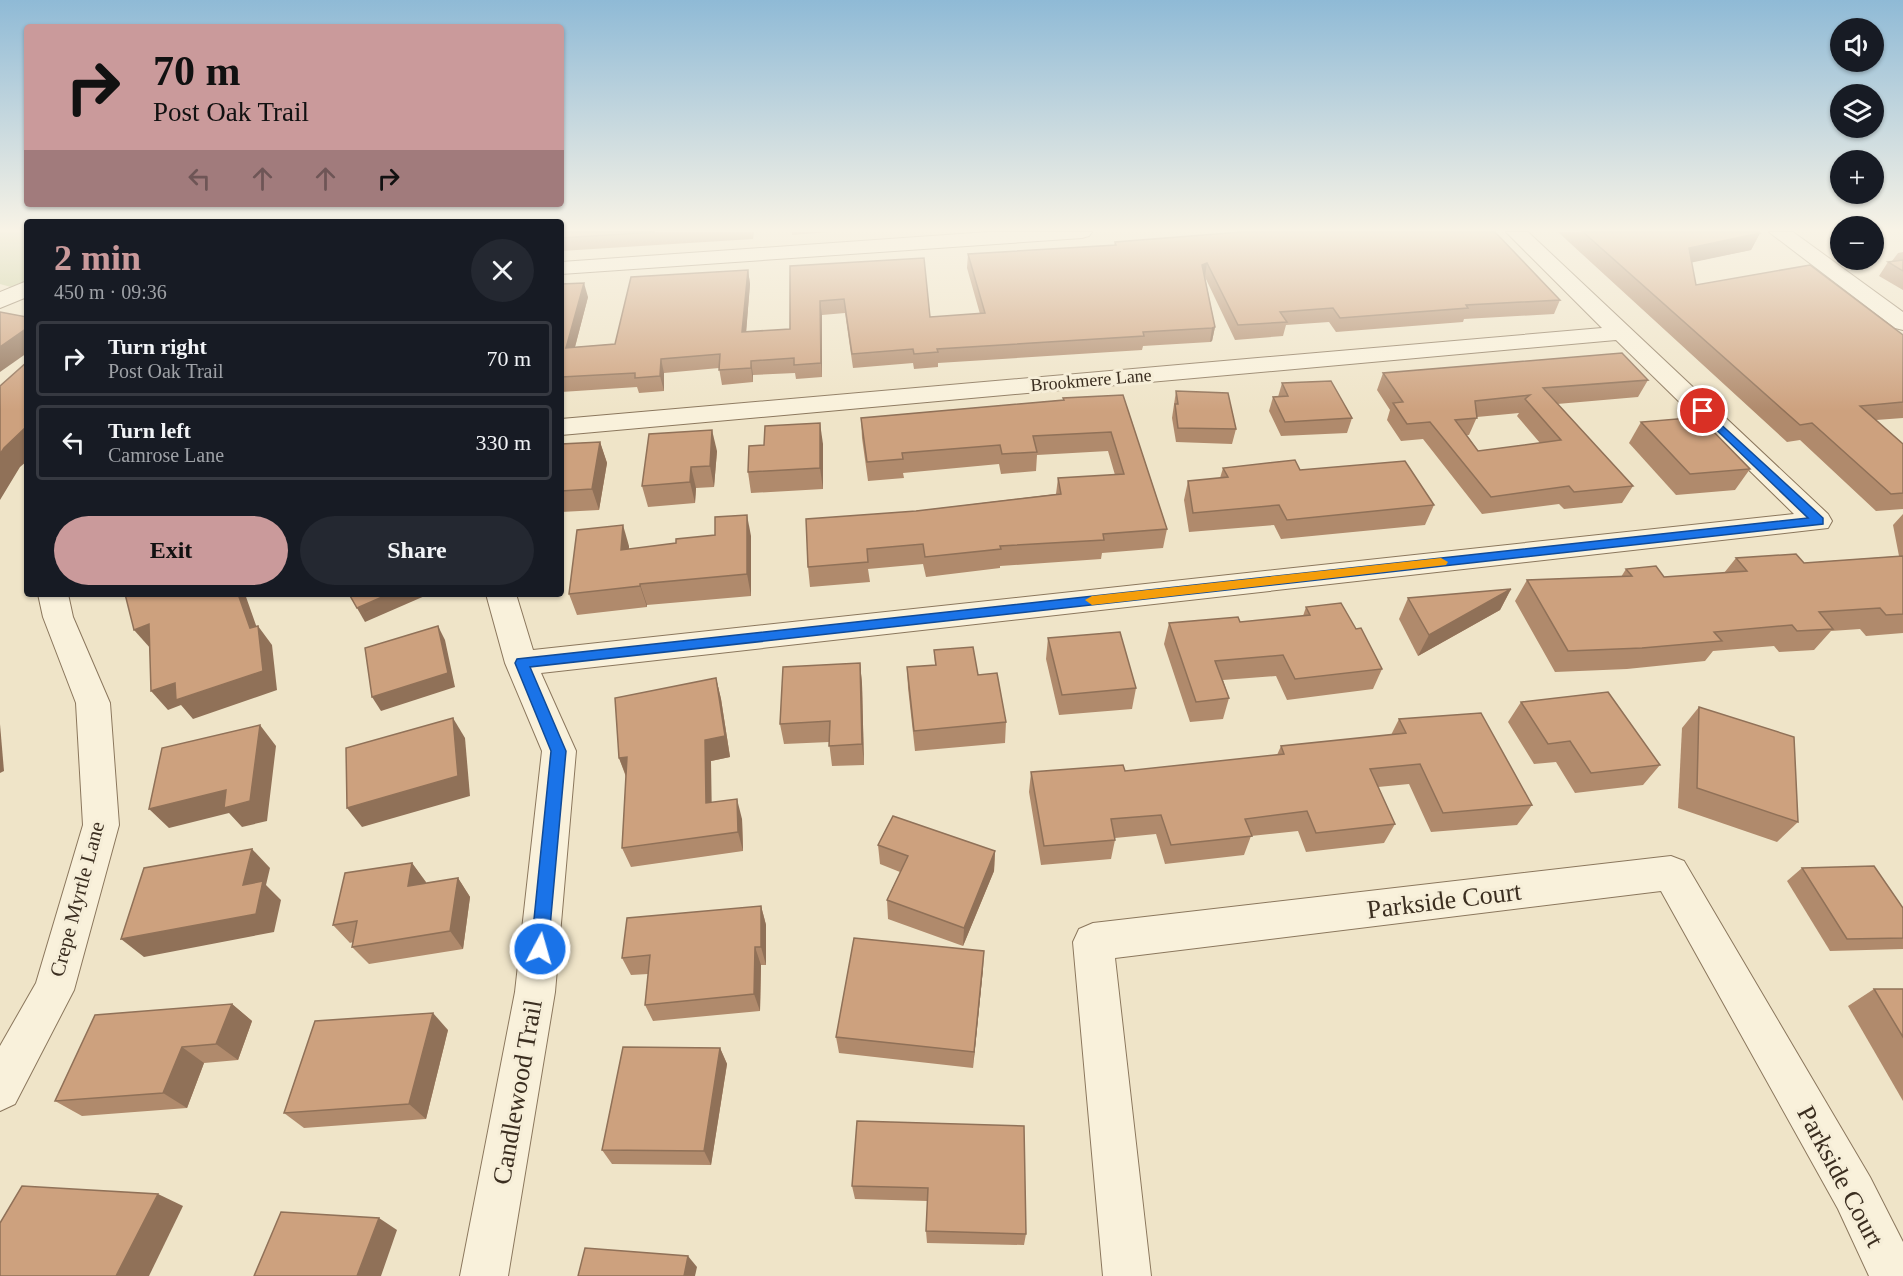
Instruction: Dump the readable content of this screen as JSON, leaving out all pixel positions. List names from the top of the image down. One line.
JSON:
{"streets":{"street":["Brookmere Lane","Crepe Myrtle Lane","Parkside Court","Candlewood Trail"]},"page":{"map_buttons":["+","−"],"turn":["70 m","Post Oak Trail"],"heading":["2 min","450 m · 09:36"],"list":[{"name":"Turn right","note":"Post Oak Trail","value":"70 m"},{"name":"Turn left","note":"Camrose Lane","value":"330 m"}],"buttons":["Exit","Share"]}}
